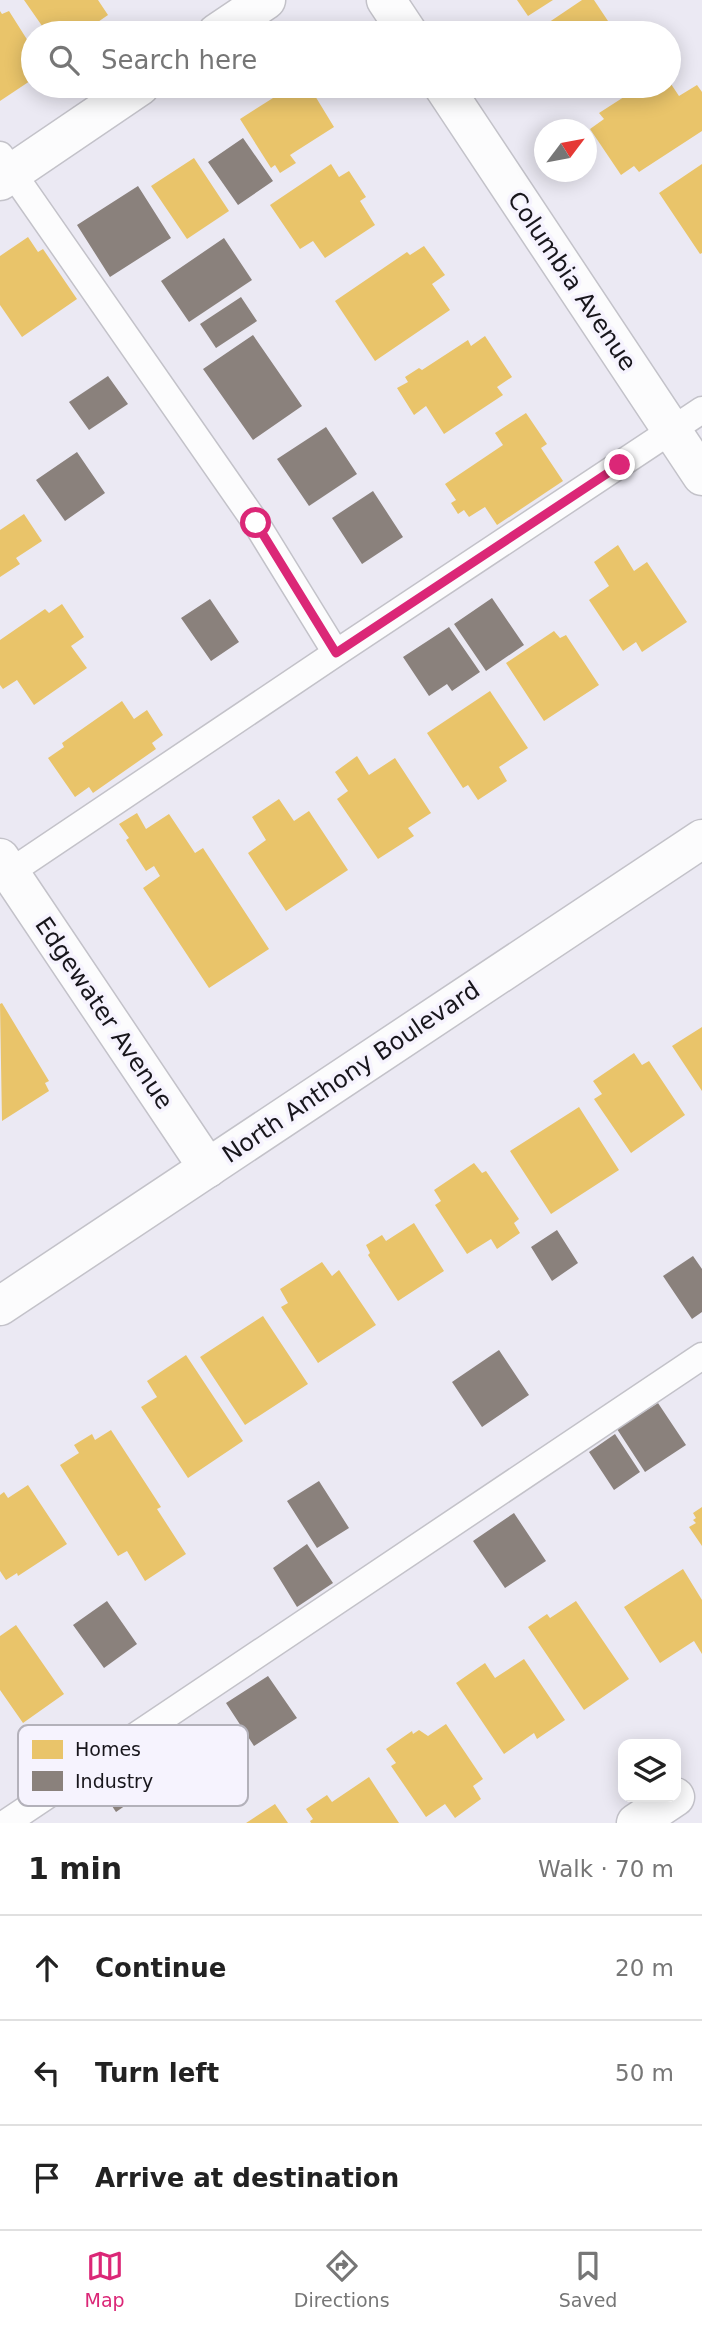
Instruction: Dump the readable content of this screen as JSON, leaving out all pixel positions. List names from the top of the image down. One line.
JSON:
{"streets":{"street":["Columbia Avenue","Edgewater Avenue","North Anthony Boulevard"]},"crossings":[["Edgewater Avenue","North Anthony Boulevard"]],"legend":["Homes","Industry"],"north":"top right","page":{"search":"Search here","heading":["1 min","Walk · 70 m"],"list":[["Continue","20 m"],["Turn left","50 m"],"Arrive at destination"],"nav":["Map","Directions","Saved"]}}
